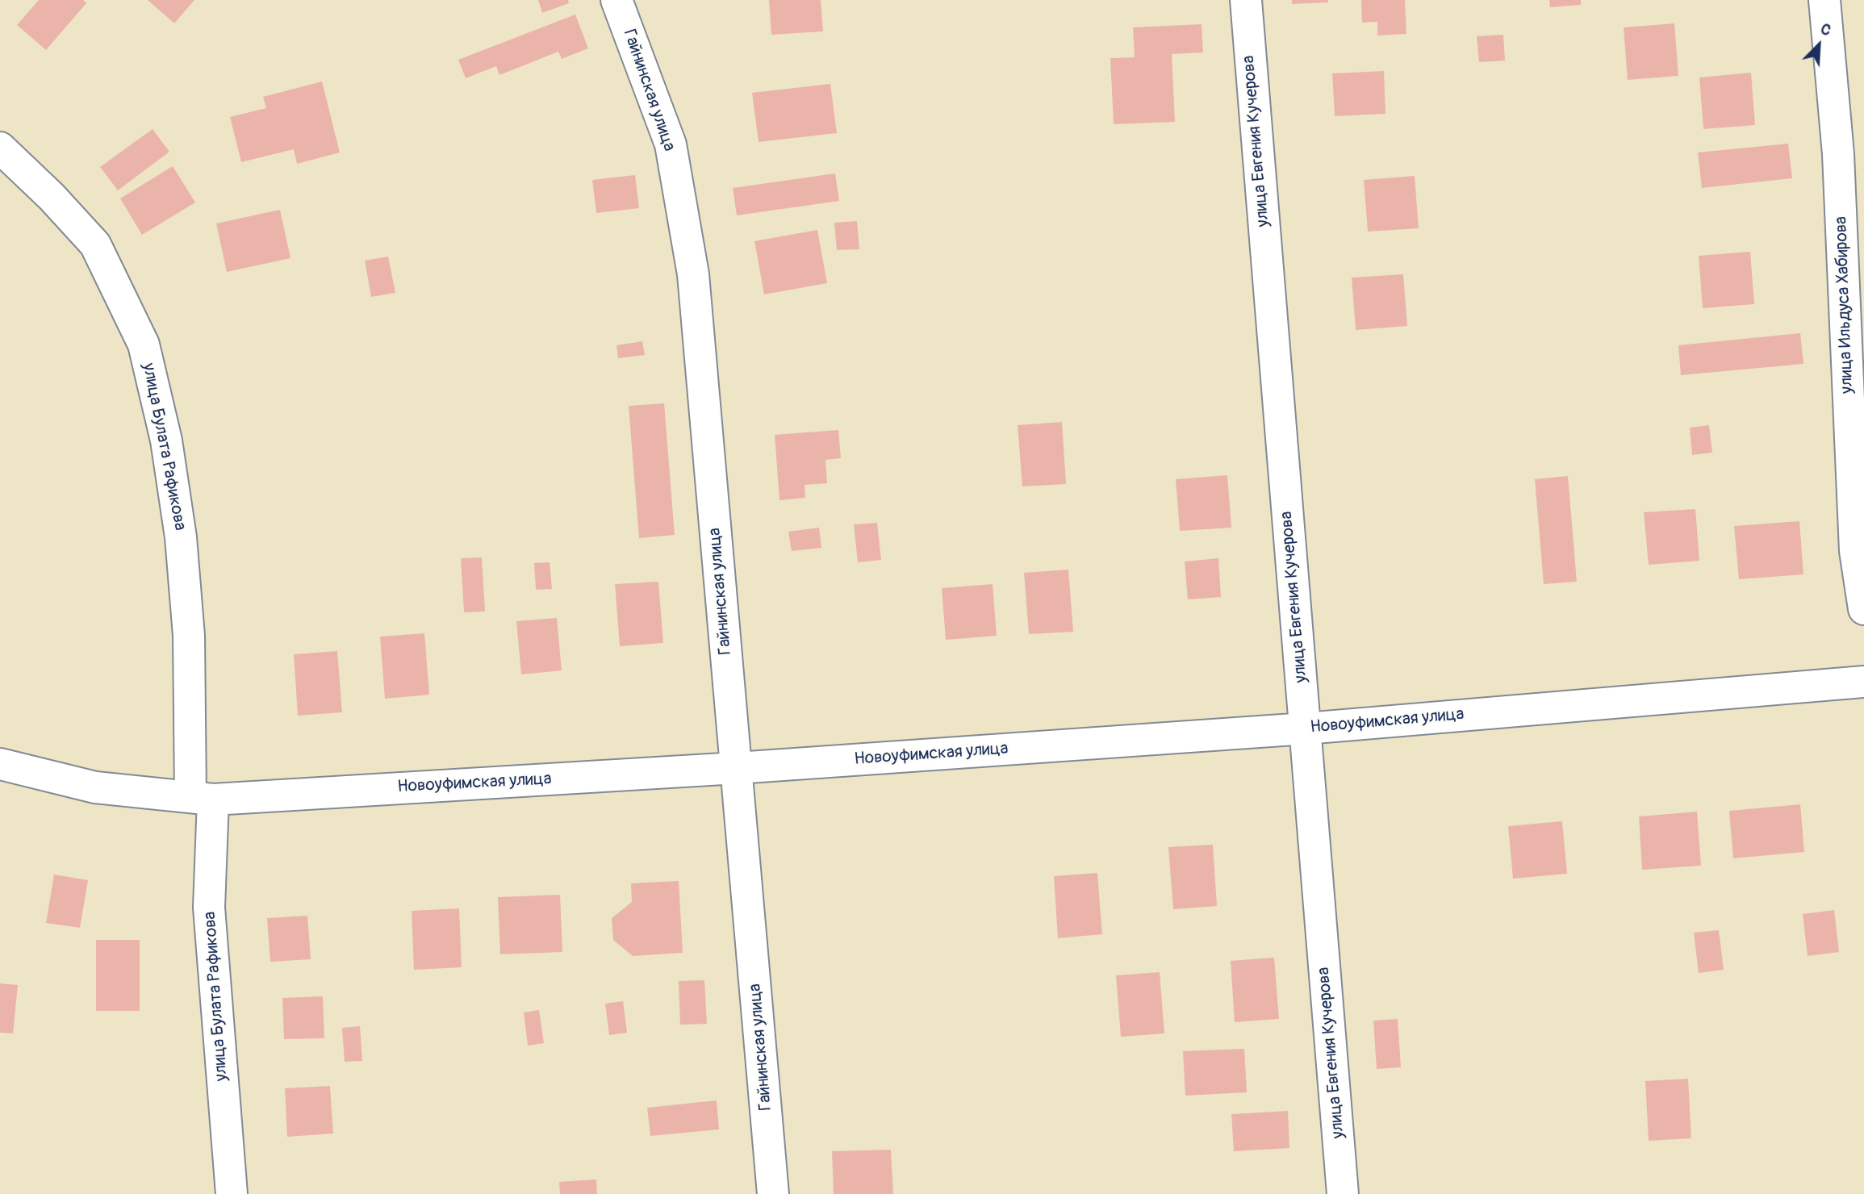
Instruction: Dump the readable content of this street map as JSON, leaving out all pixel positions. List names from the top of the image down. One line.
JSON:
{"streets":{"street":["Гайнинская улица","улица Евгения Кучерова","улица Ильдуса Хабирова","улица Булата Рафикова","Новоуфимская улица"]},"crossings":[["Гайнинская улица","Новоуфимская улица"],["улица Евгения Кучерова","Новоуфимская улица"],["улица Булата Рафикова","Новоуфимская улица"]],"north":"top right"}
